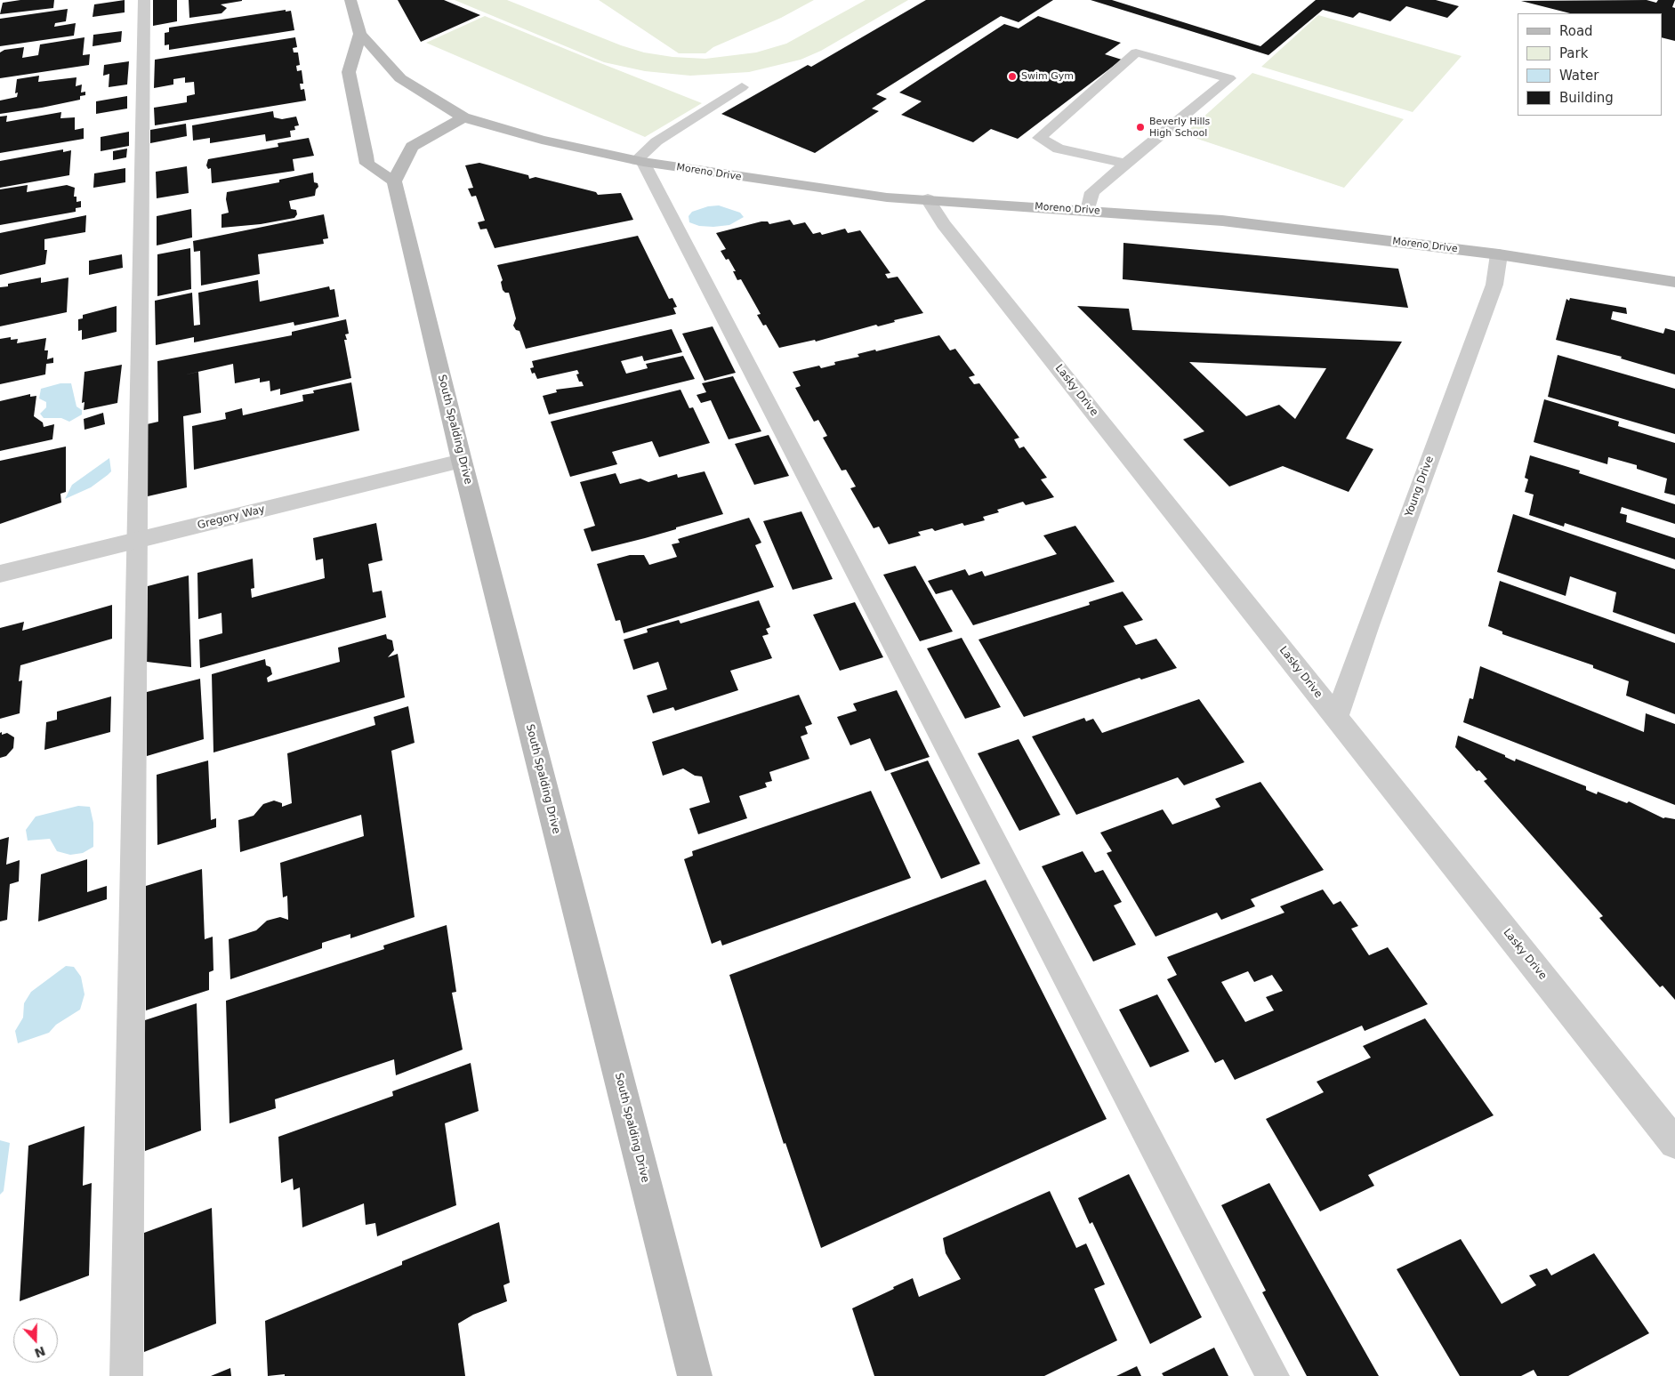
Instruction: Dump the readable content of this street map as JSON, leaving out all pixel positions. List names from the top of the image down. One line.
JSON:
{"streets":{"street":["Moreno Drive","Lasky Drive","South Spalding Drive","Young Drive","Gregory Way"]},"crossings":[["Moreno Drive","Lasky Drive"],["Moreno Drive","Young Drive"],["Lasky Drive","Young Drive"],["South Spalding Drive","Gregory Way"]],"places":["Swim Gym","Beverly Hills High School"],"legend":["Road","Park","Water","Building"],"north":"bottom"}
